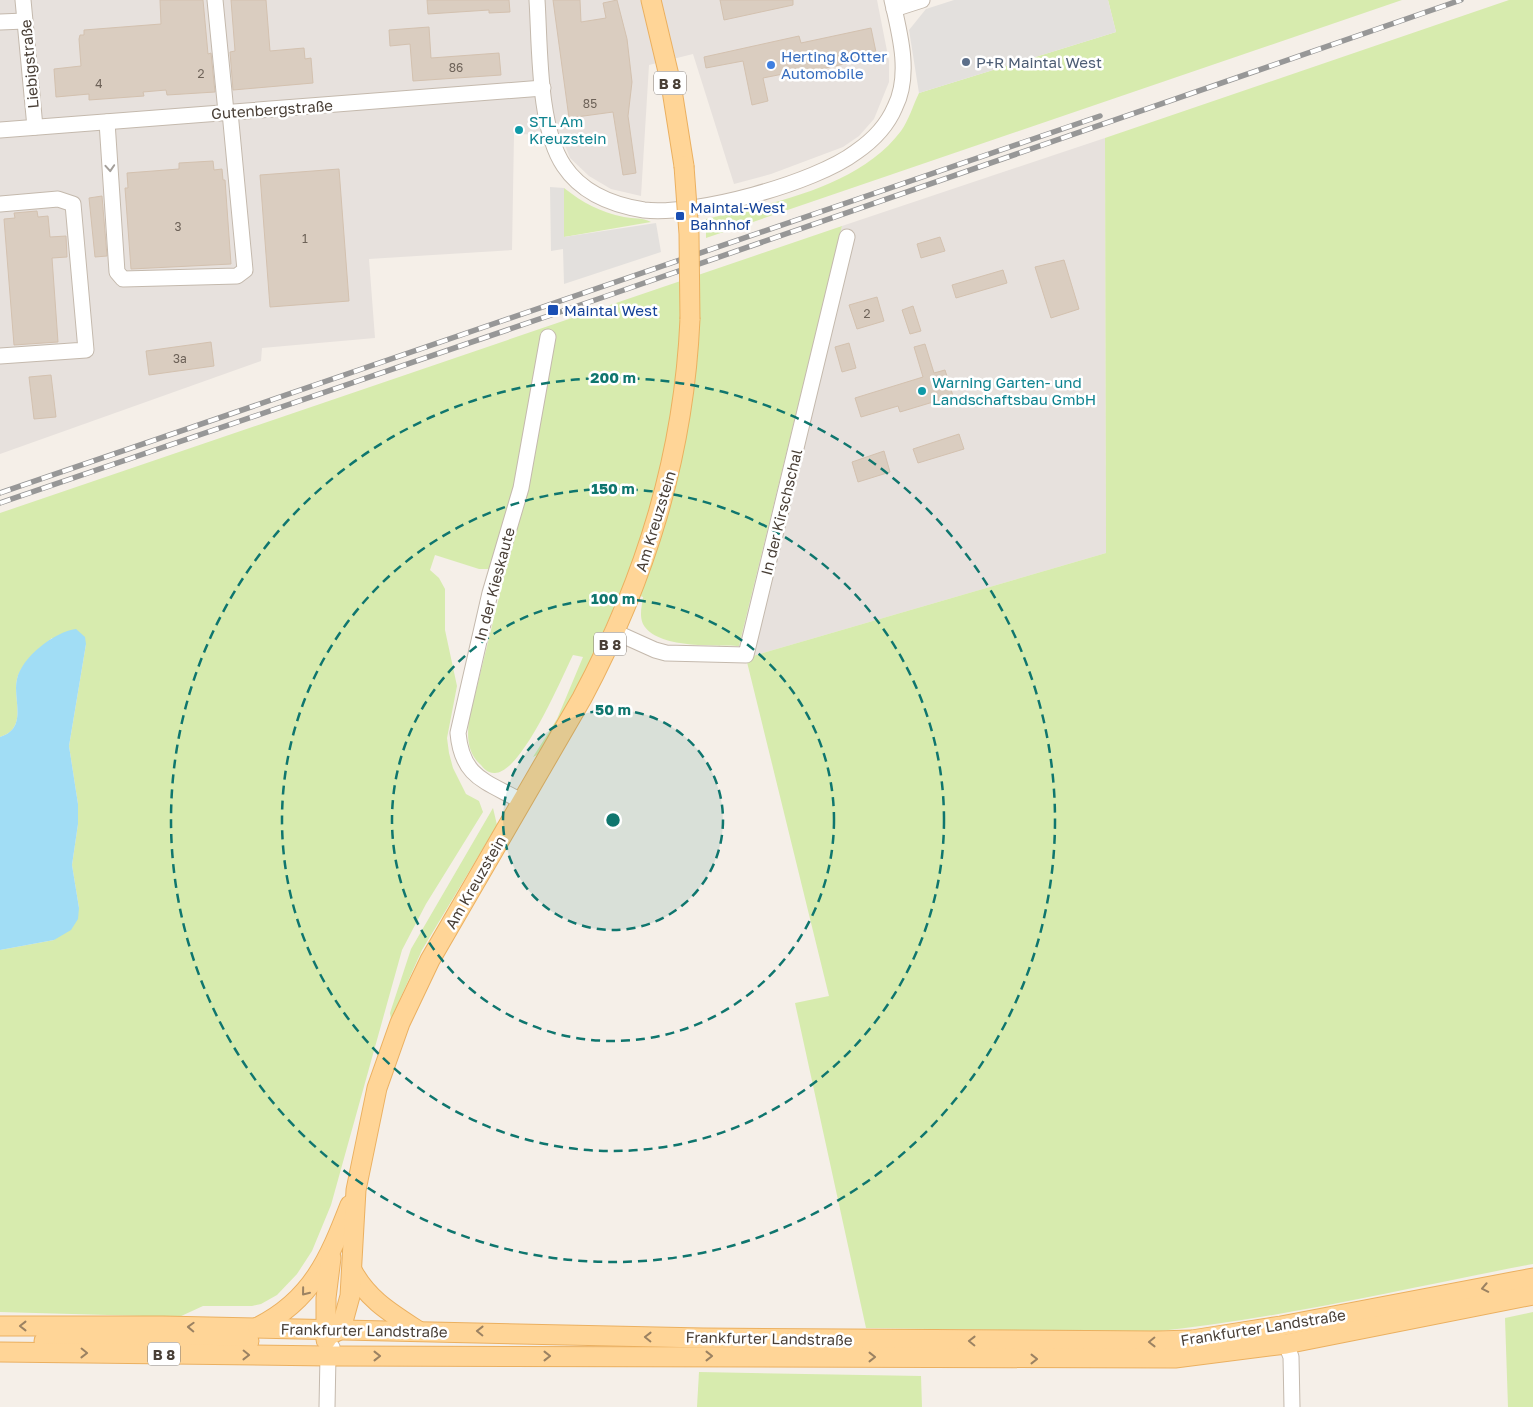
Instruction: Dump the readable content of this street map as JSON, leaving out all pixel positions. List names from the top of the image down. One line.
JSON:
{"streets":{"main road":["B 8","Am Kreuzstein","Frankfurter Landstraße"],"street":["Liebigstraße","Gutenbergstraße","In der Kirschschal","In der Kieskaute"]},"crossings":[["Liebigstraße","Gutenbergstraße"],["B 8","Am Kreuzstein"],["B 8","Frankfurter Landstraße"],["In der Kirschschal","Am Kreuzstein"],["Am Kreuzstein","In der Kieskaute"],["Am Kreuzstein","Frankfurter Landstraße"]],"places":{"other":["P+R Maintal West","Herting &Otter Automobile","STL Am Kreuzstein","Warning Garten- und Landschaftsbau GmbH"],"transit":["Maintal-West Bahnhof","Maintal West"]},"house_numbers":["86","2","4","85","3","1","2","3a"],"rings":["200 m","150 m","100 m","50 m"]}
